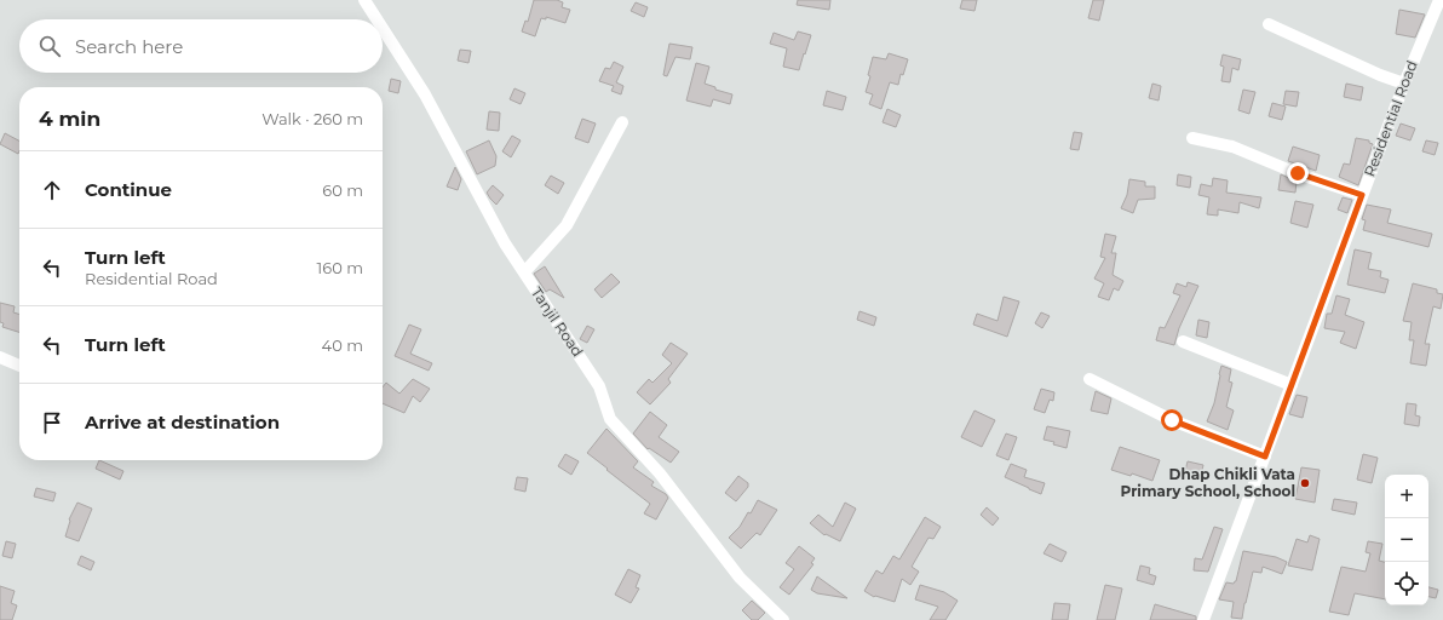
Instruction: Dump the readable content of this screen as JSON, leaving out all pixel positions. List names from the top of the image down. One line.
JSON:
{"streets":{"street":["Residential Road","Tanjil Road"]},"places":["Dhap Chikli Vata Primary School, School"],"page":{"search":"Search here","heading":["4 min","Walk · 260 m"],"list":[["Continue","60 m"],["Turn left","Residential Road","160 m"],["Turn left","40 m"],"Arrive at destination"],"map_buttons":["+","−"]}}
